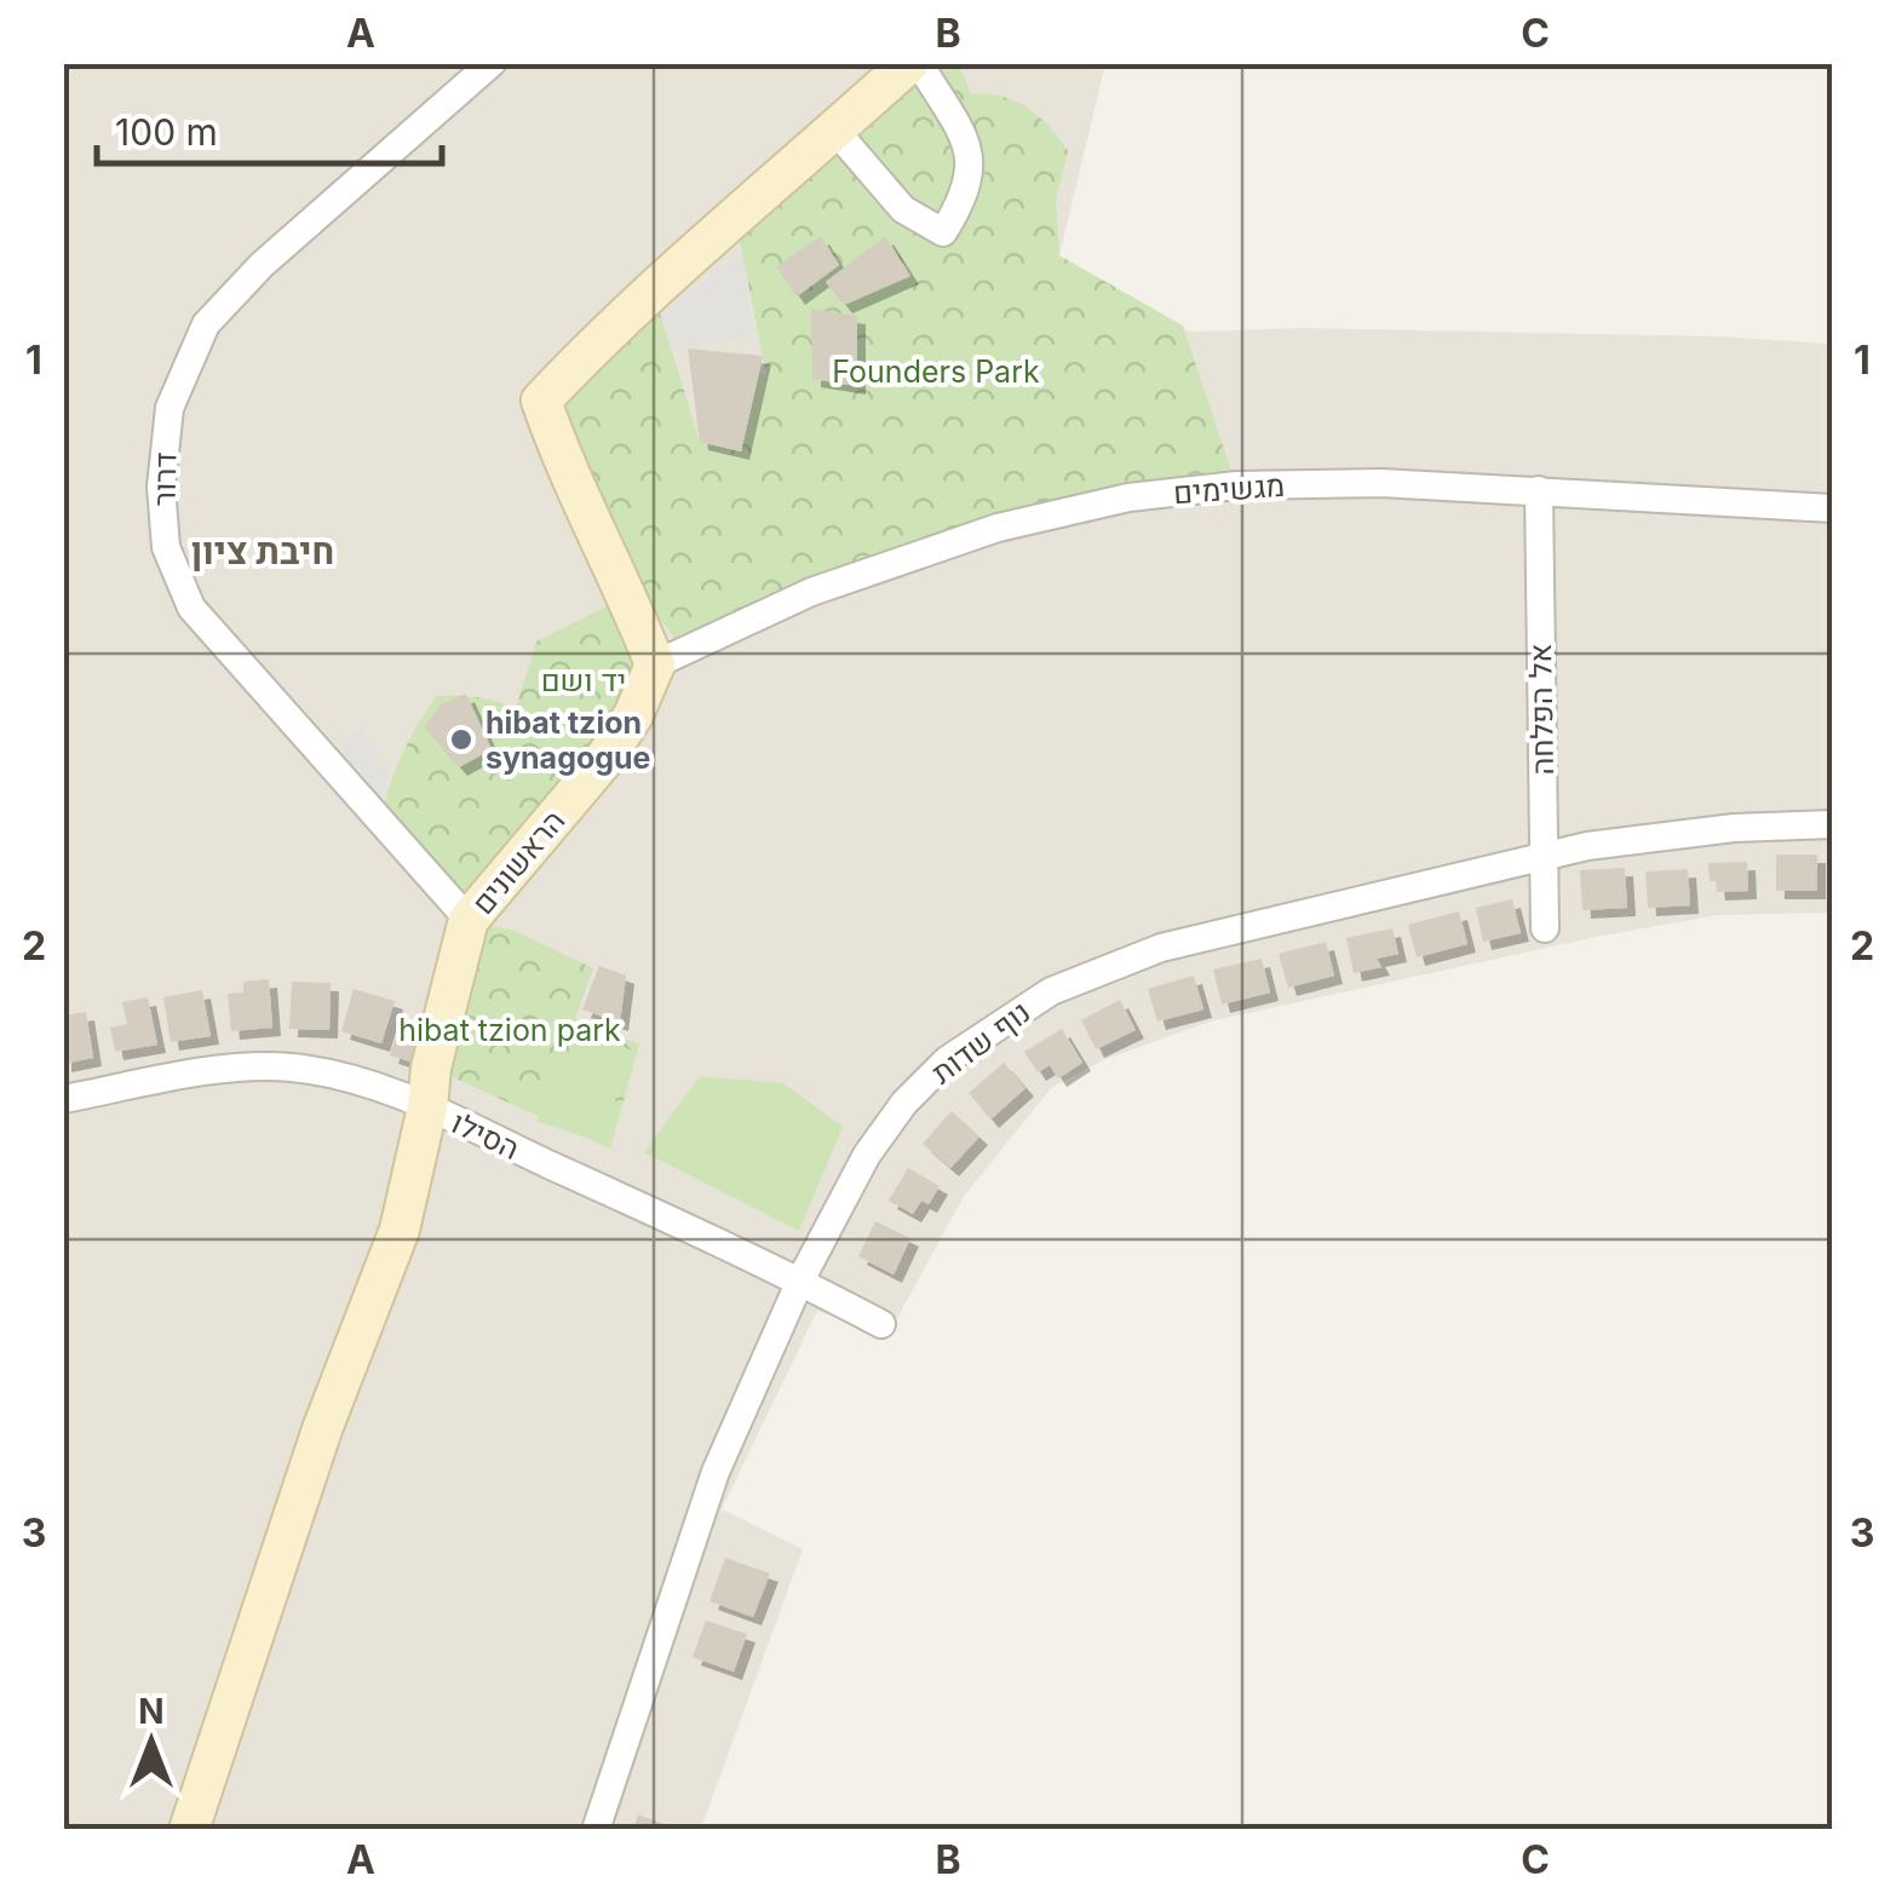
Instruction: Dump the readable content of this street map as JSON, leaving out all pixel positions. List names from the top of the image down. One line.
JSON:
{"streets":{"street":["דרור","מגשימים","אל הפלחה","הראשונים","נוף שדות","הסילו"]},"crossings":[["דרור","הראשונים"],["מגשימים","אל הפלחה"],["מגשימים","הראשונים"],["אל הפלחה","נוף שדות"],["הראשונים","הסילו"],["נוף שדות","הסילו"]],"districts":["חיבת ציון"],"parks":["Founders Park","יד ושם","hibat tzion park"],"places":["hibat tzion synagogue"],"scale_bar":"100 m","north":"top","grid":{"columns":["A","B","C"],"rows":["1","2","3"]}}
